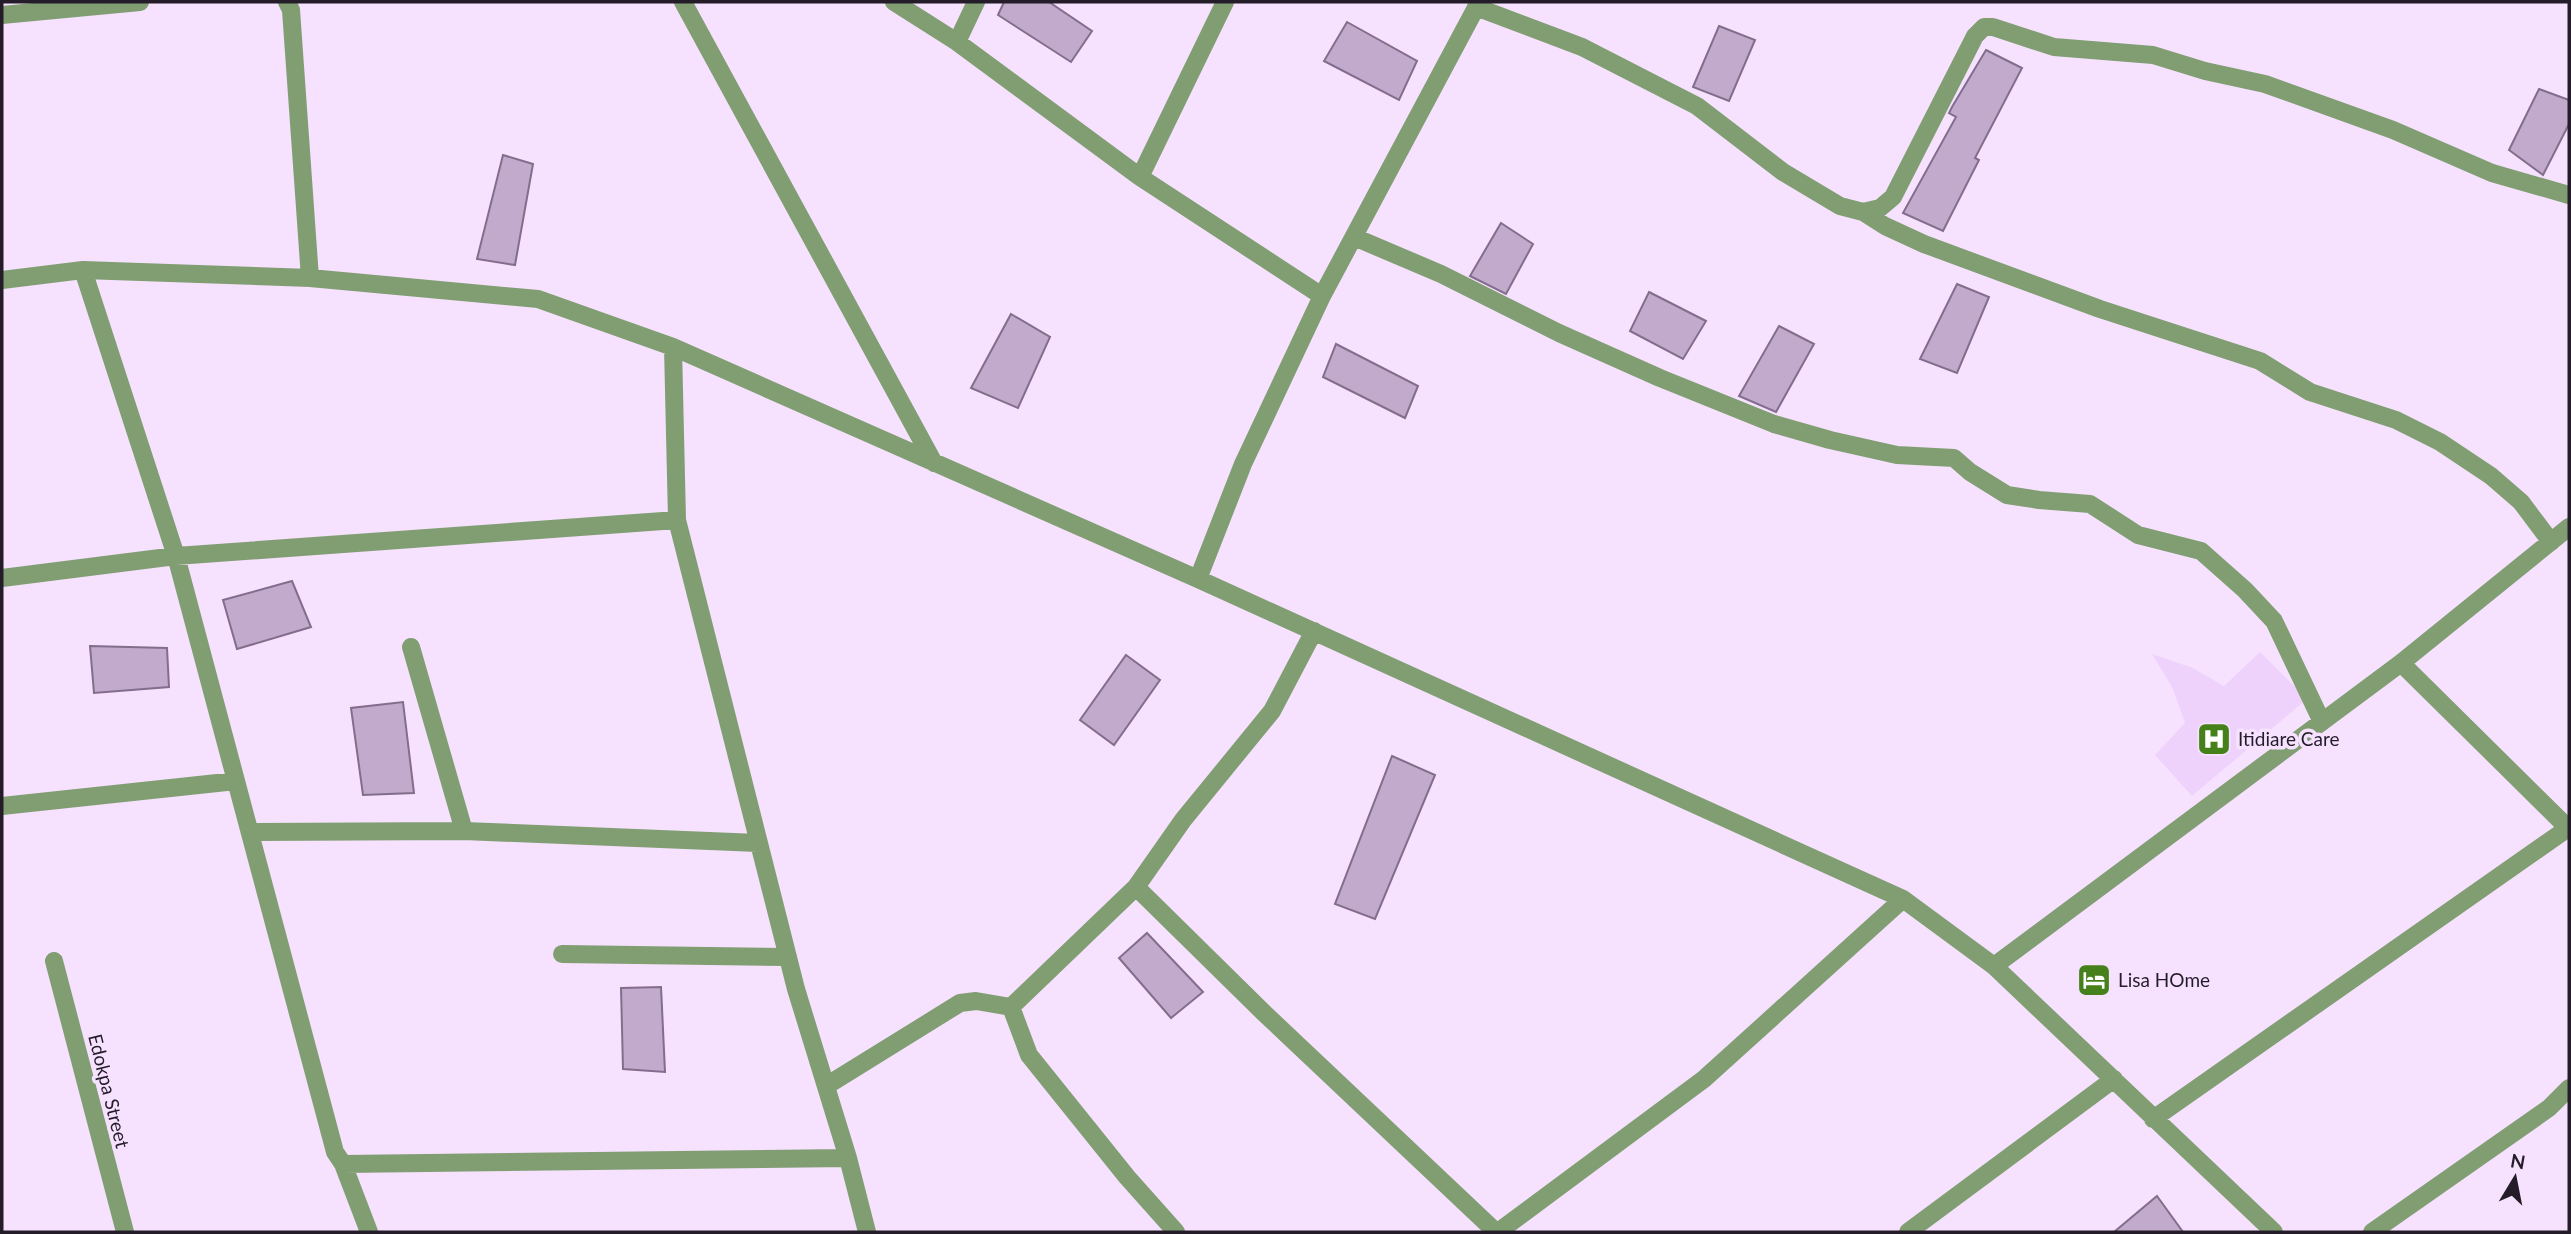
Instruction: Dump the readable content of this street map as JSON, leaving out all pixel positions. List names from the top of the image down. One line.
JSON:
{"streets":{"street":["Edokpa Street"]},"places":{"hospital":["Itidiare Care"],"hotel":["Lisa HOme"]},"north":"top"}
